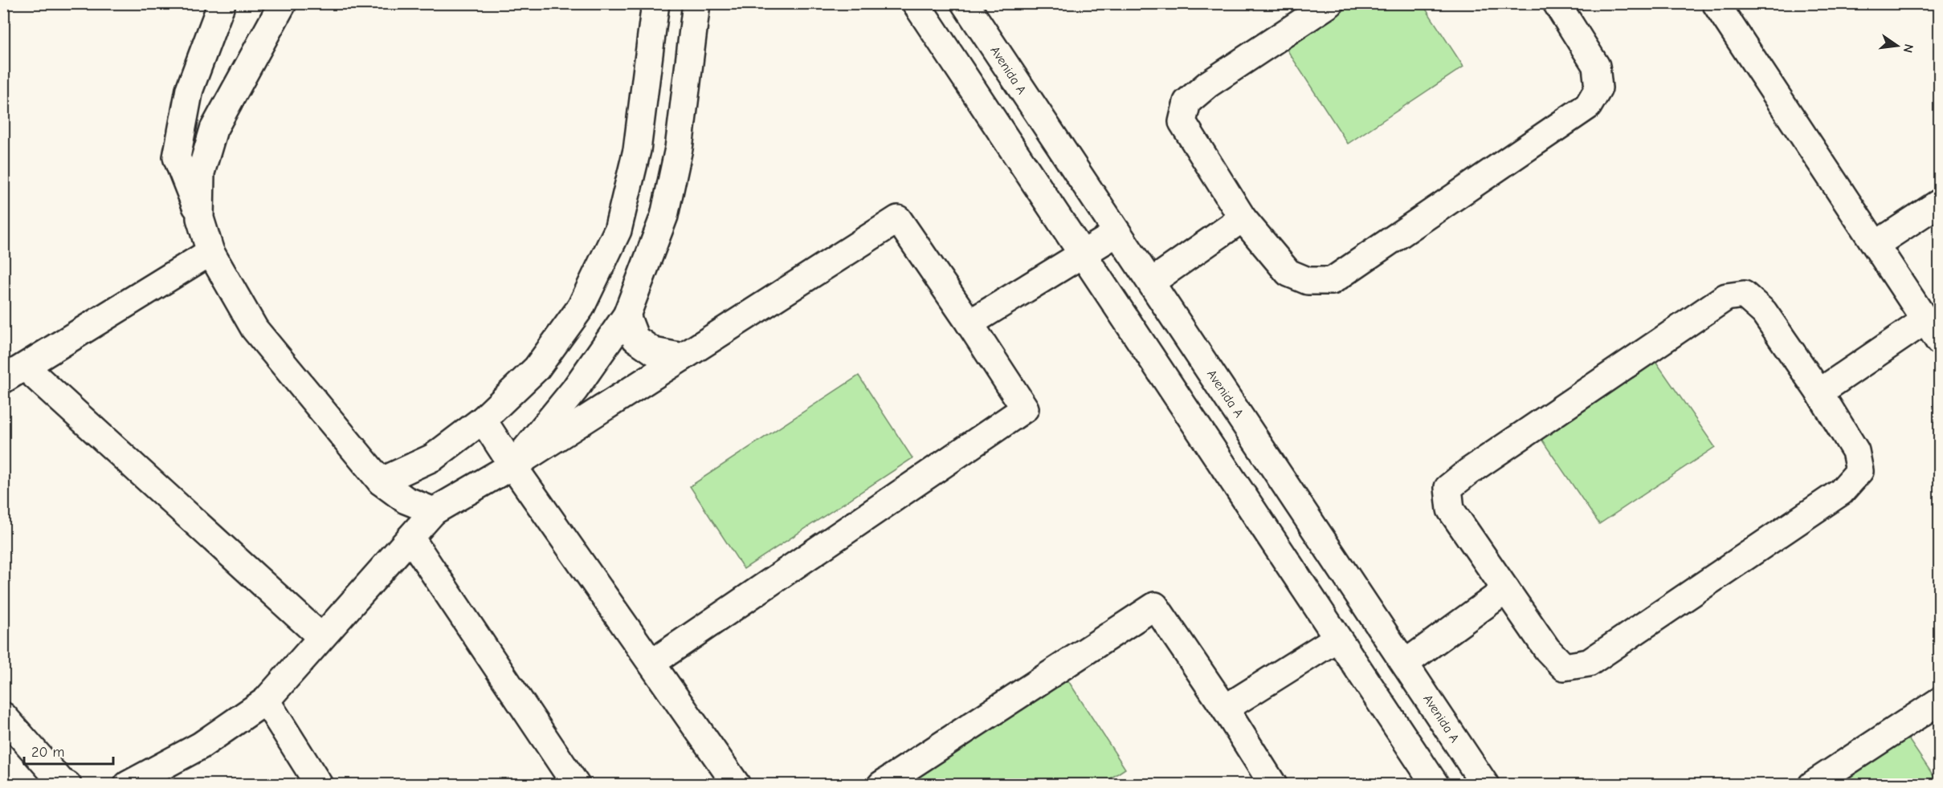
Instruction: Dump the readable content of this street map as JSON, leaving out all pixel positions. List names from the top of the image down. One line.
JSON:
{"streets":{"street":["Avenida A"]},"scale_bar":"20 m","north":"right"}
